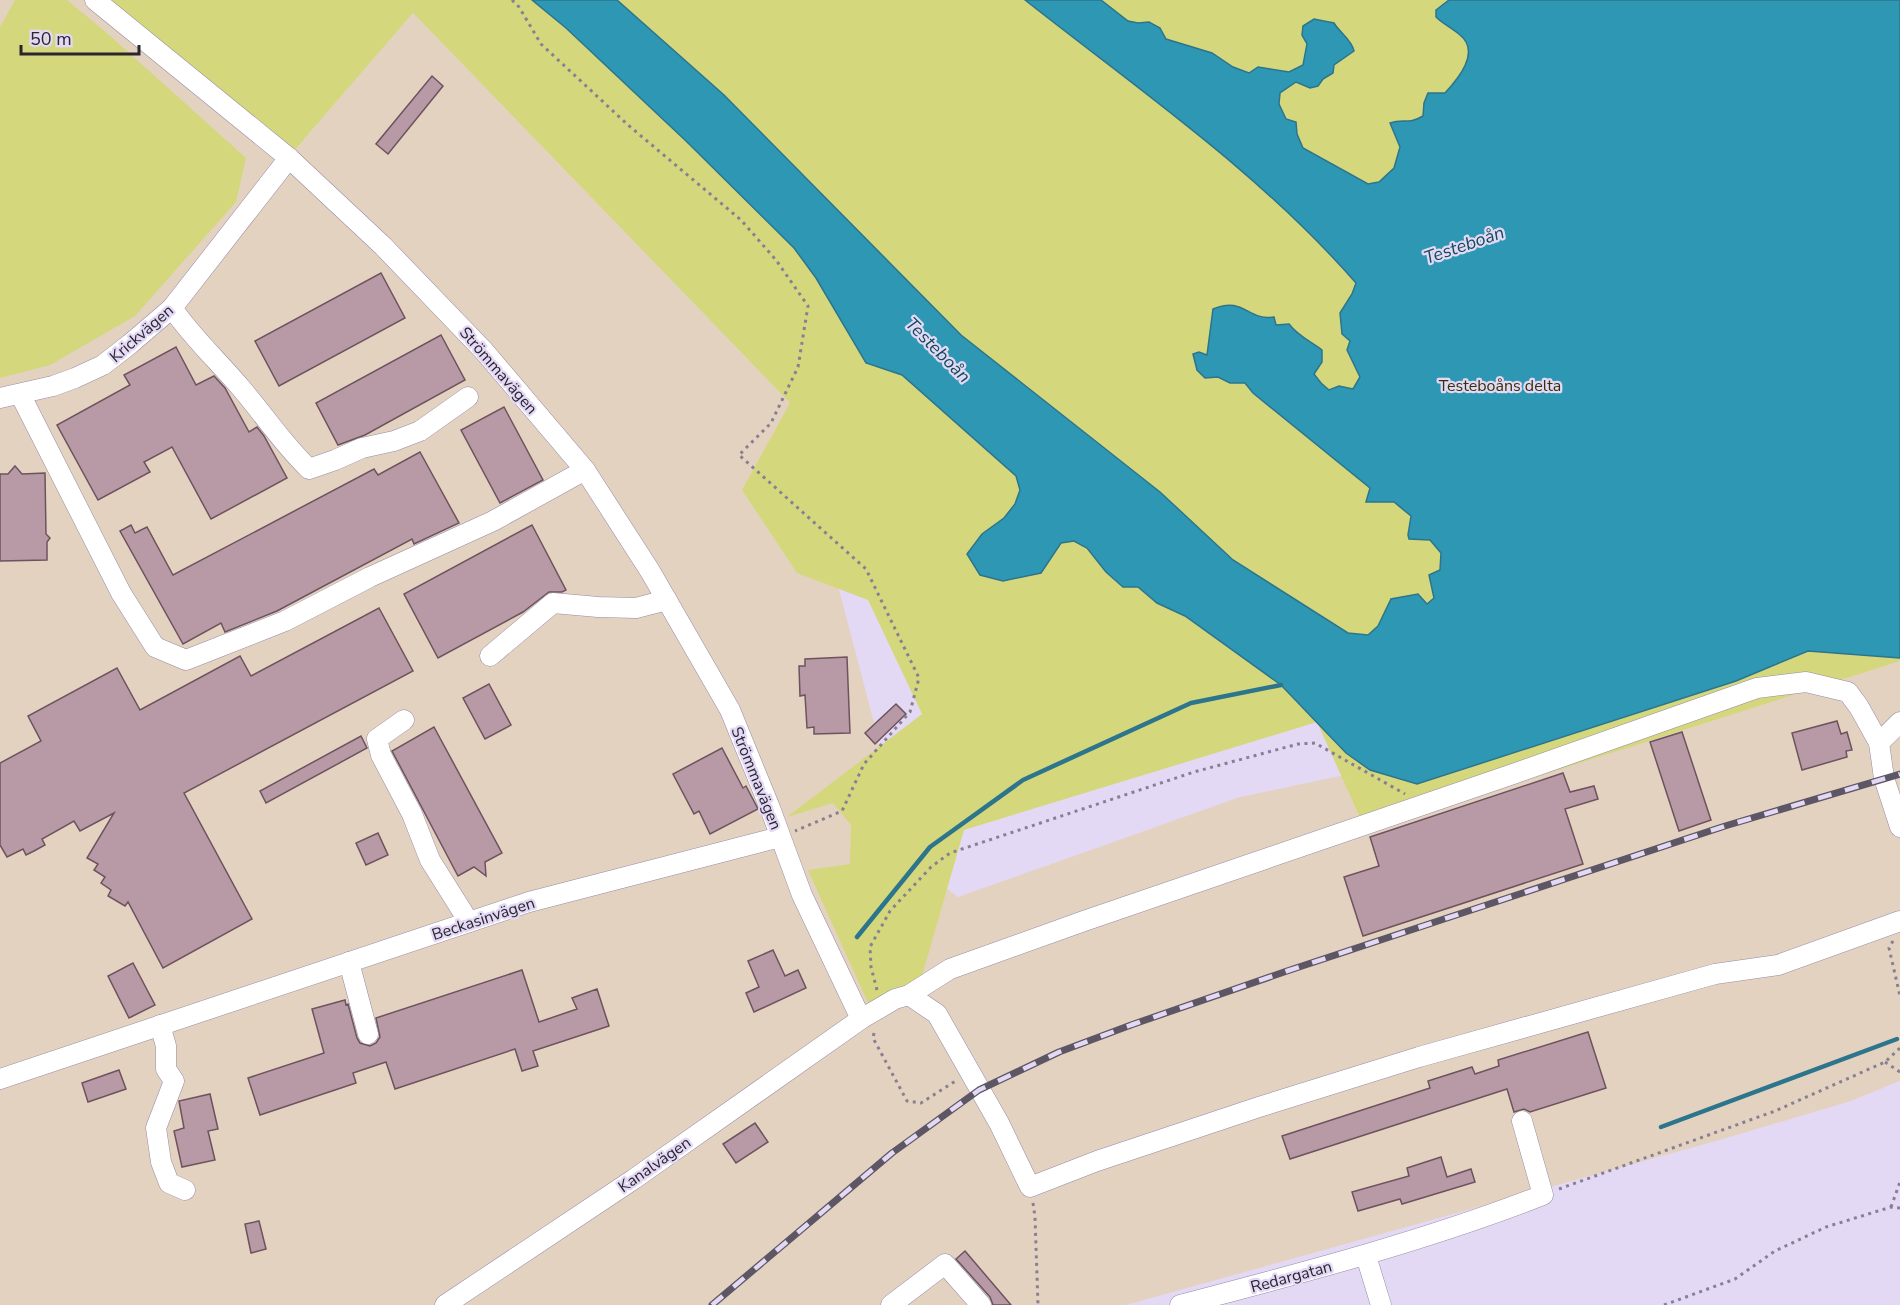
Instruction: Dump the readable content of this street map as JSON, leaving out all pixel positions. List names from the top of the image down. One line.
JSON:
{"streets":{"street":["Krickvägen","Strömmavägen","Beckasinvägen","Kanalvägen","Redargatan"]},"crossings":[["Krickvägen","Strömmavägen"],["Strömmavägen","Beckasinvägen"]],"water":["Testeboån"],"parks":["Testeboåns delta"],"scale_bar":"50 m"}
